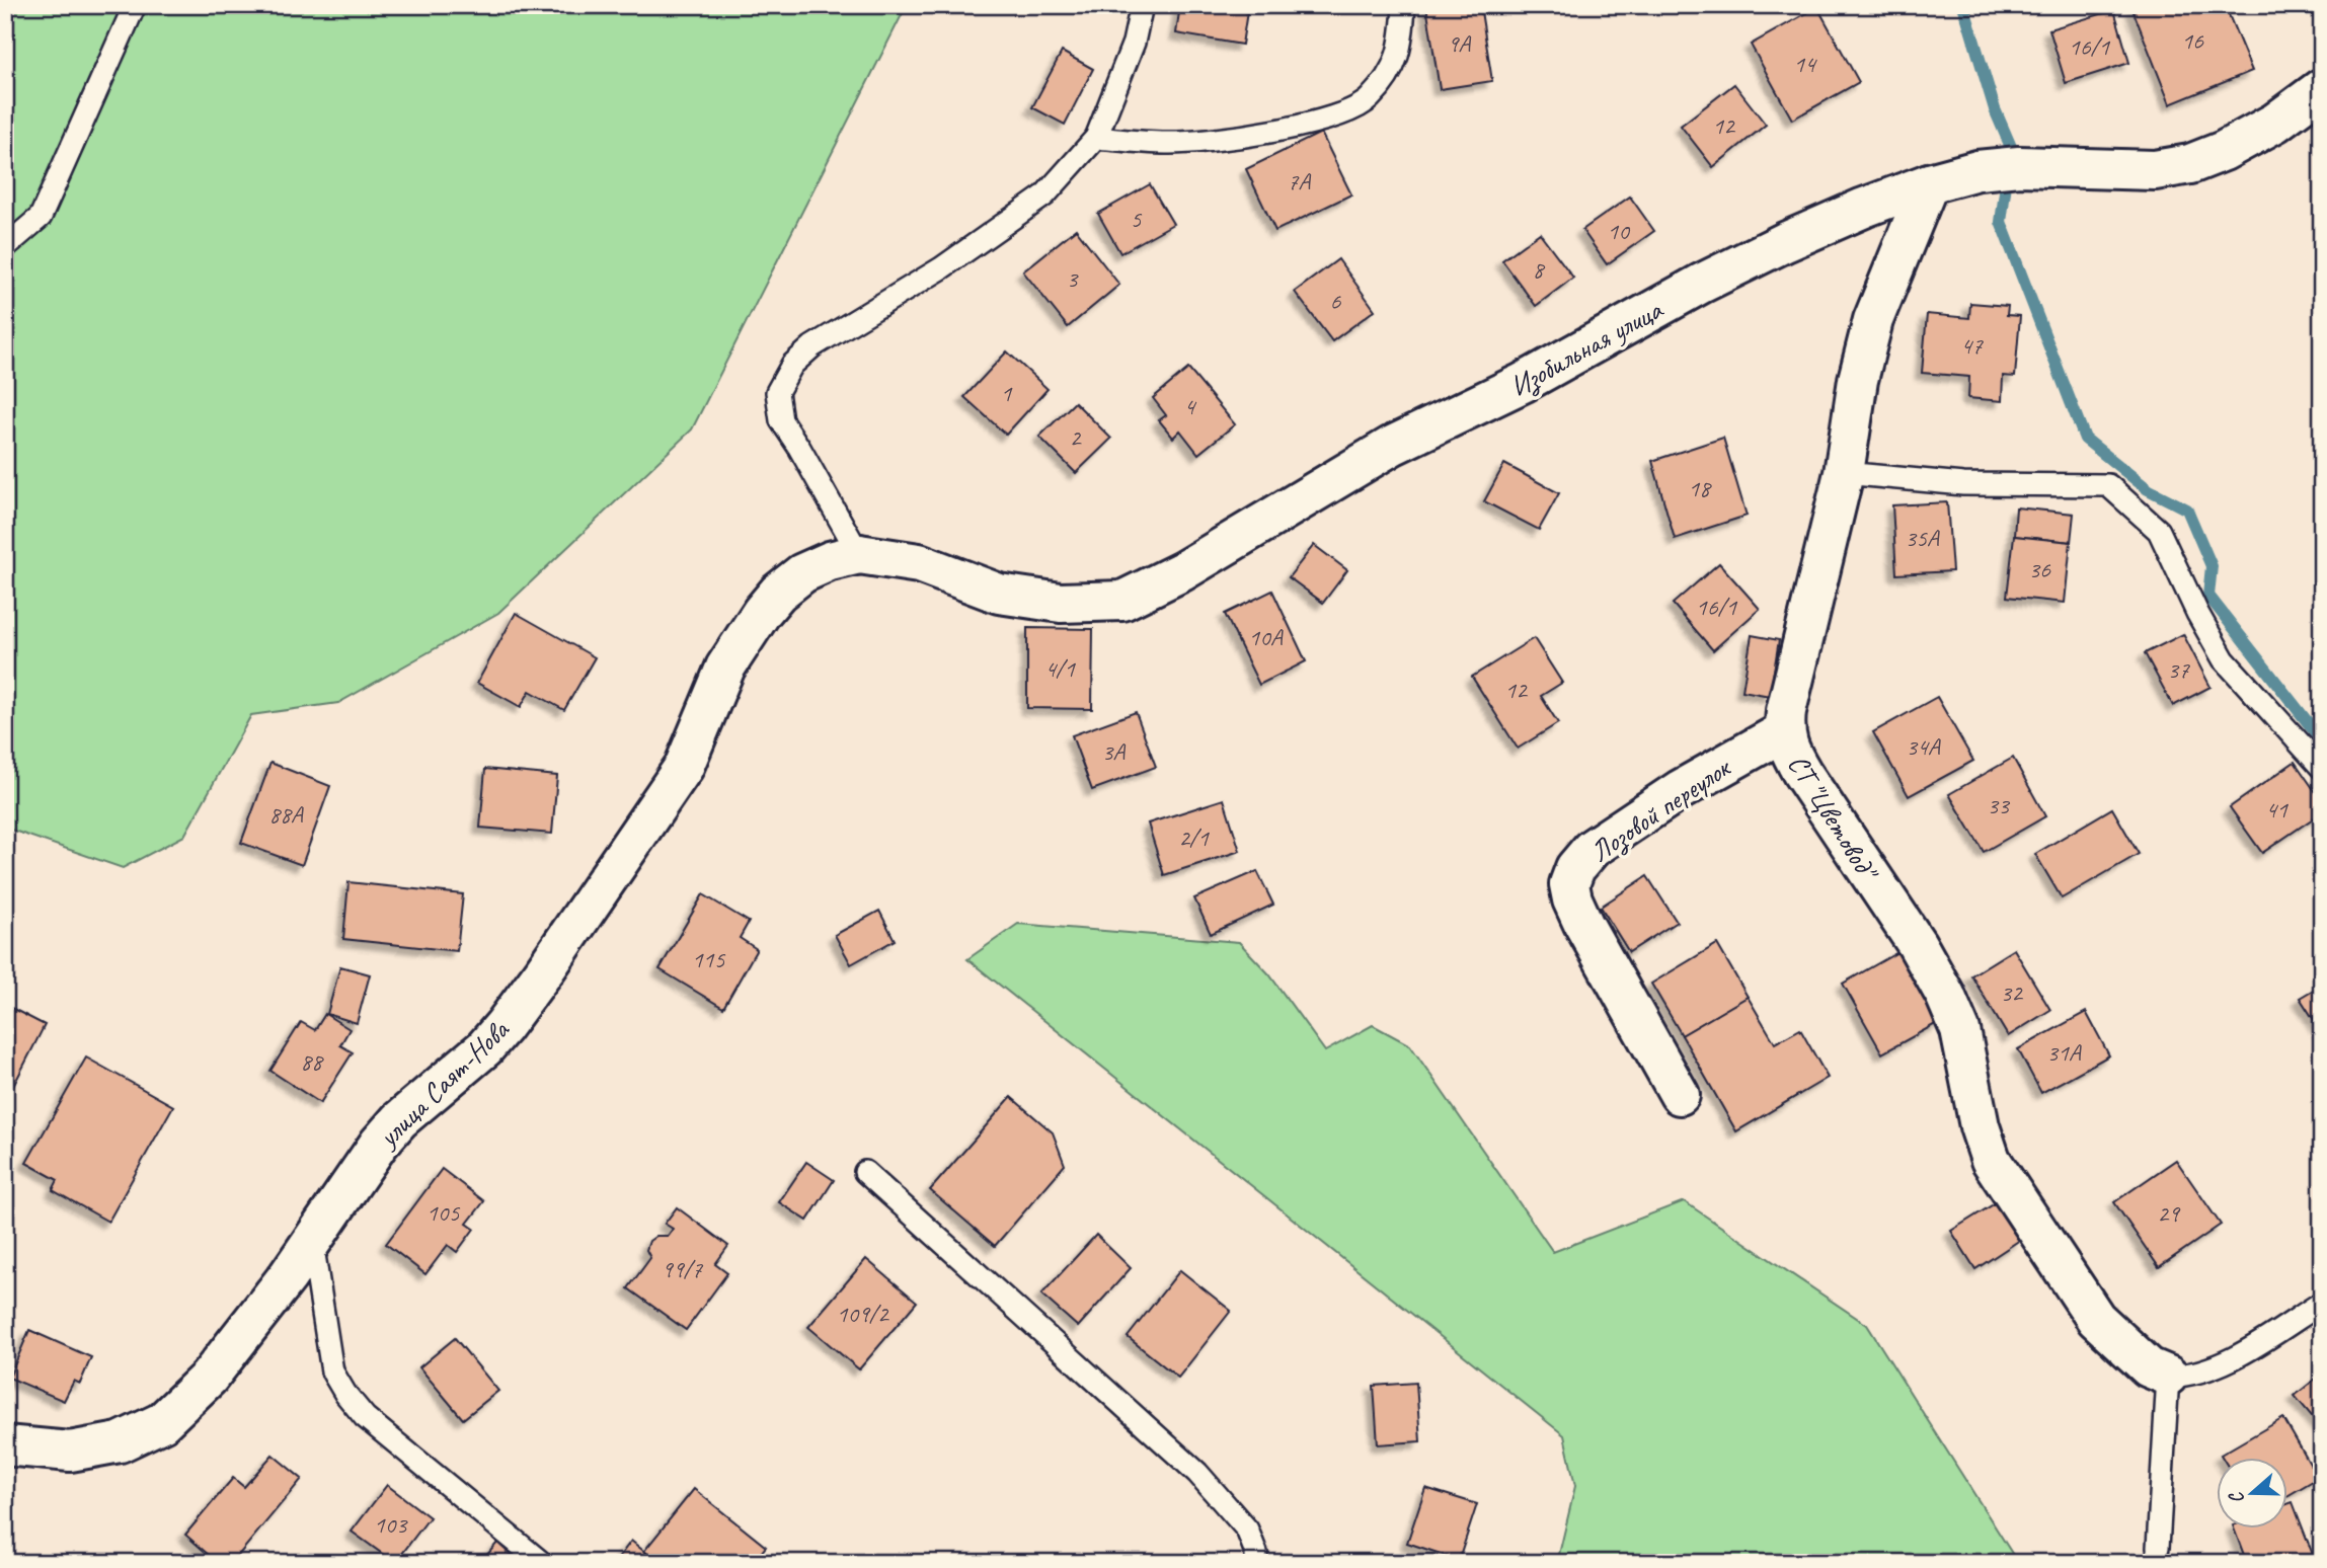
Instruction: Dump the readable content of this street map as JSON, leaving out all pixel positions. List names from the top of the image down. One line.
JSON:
{"streets":{"street":["Изобильная улица","Лозовой переулок","СТ \"Цветовод\"","улица Саят-Нова"]},"crossings":[["Изобильная улица","СТ \"Цветовод\""],["Изобильная улица","улица Саят-Нова"],["Лозовой переулок","СТ \"Цветовод\""]],"house_numbers":["16","9А","16/1","14","12","7А","5","10","8","3","6","47","1","4","2","18","35А","36","16/1","10А","4/1","37","12","34А","3А","33","41","88А","2/1","115","32","31А","88","105","29","99/7","109/2","103"],"north":"left"}
